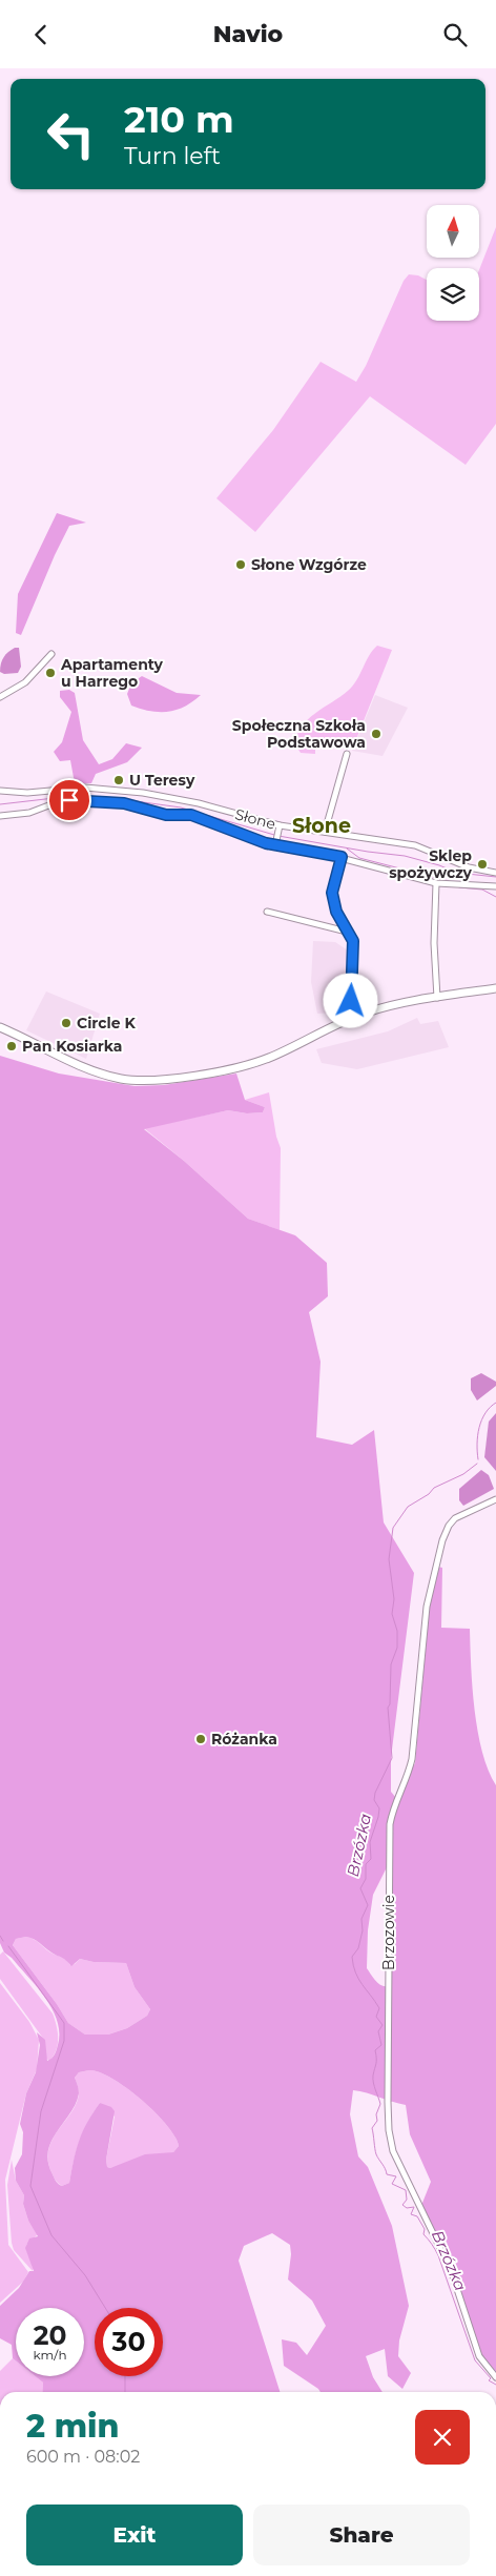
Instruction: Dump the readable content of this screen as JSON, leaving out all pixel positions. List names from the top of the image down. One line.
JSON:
{"streets":{"street":["Słone","Brzozowie"]},"districts":["Słone"],"water":["Brzózka"],"places":["Słone Wzgórze","Apartamenty u Harrego","Społeczna Szkoła Podstawowa","U Teresy","Sklep spożywczy","Circle K","Pan Kosiarka","Różanka"],"north":"top","page":{"header":"Navio","turn":["210 m","Turn left"],"speed":"20 km/h","limit":"30","heading":["2 min","600 m · 08:02"],"buttons":["Exit","Share"]}}
